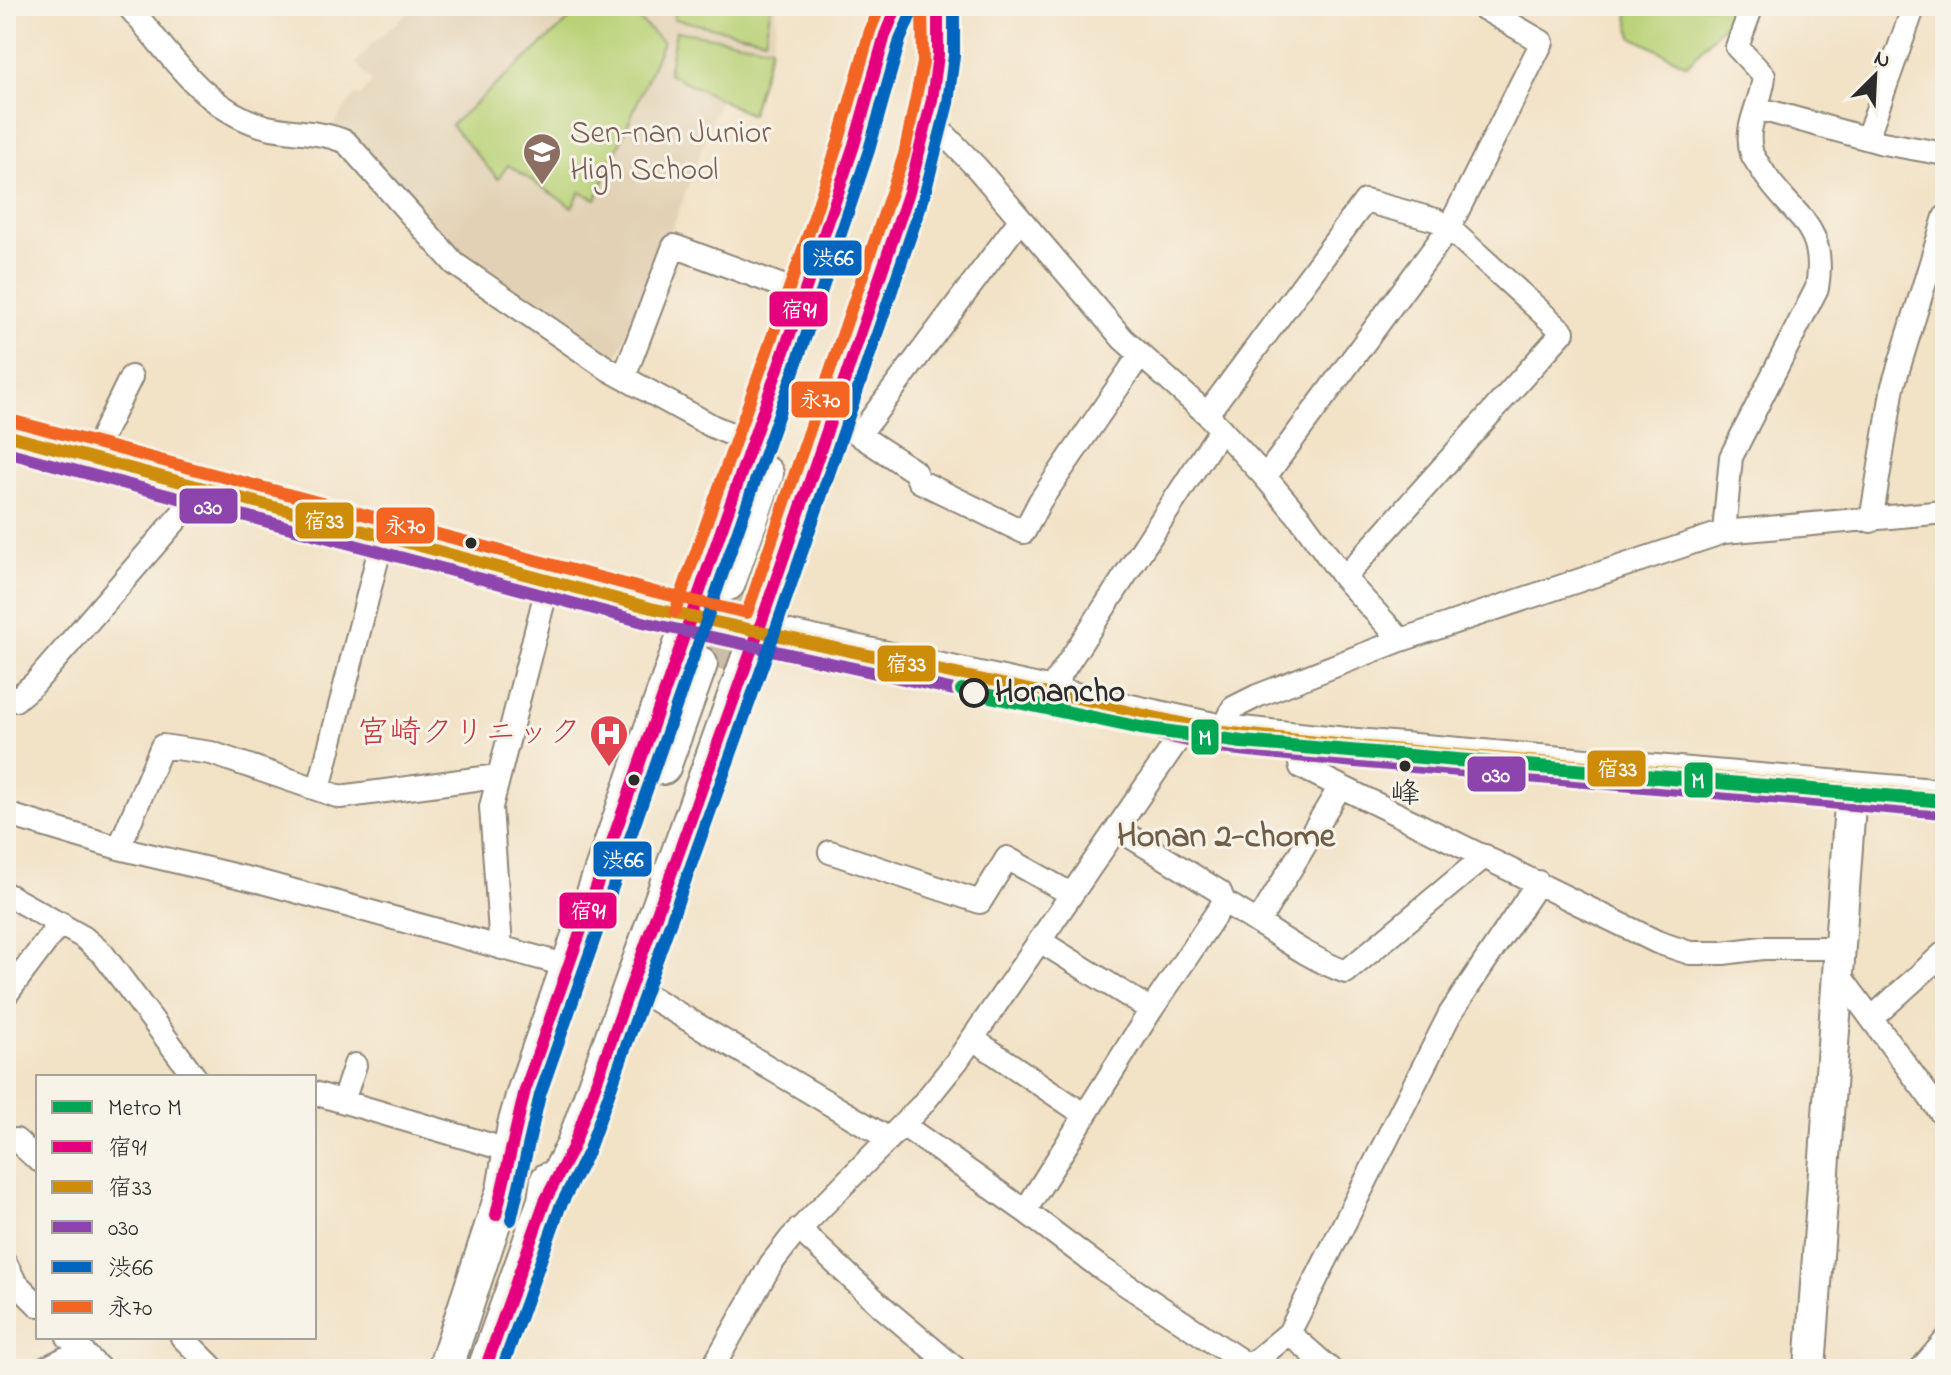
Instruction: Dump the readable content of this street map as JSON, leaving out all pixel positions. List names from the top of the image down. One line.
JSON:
{"districts":["Honan 2-chome"],"places":{"school or university":["Sen-nan Junior High School"],"other":["Honancho","峰"],"hospital":["宮崎クリニック"]},"lines":["transit line 宿91","transit line 渋66","transit line 永70","transit line 宿33","transit line 030","metro line M"],"legend":["Metro M","宿91","宿33","030","渋66","永70"],"north":"top right"}
